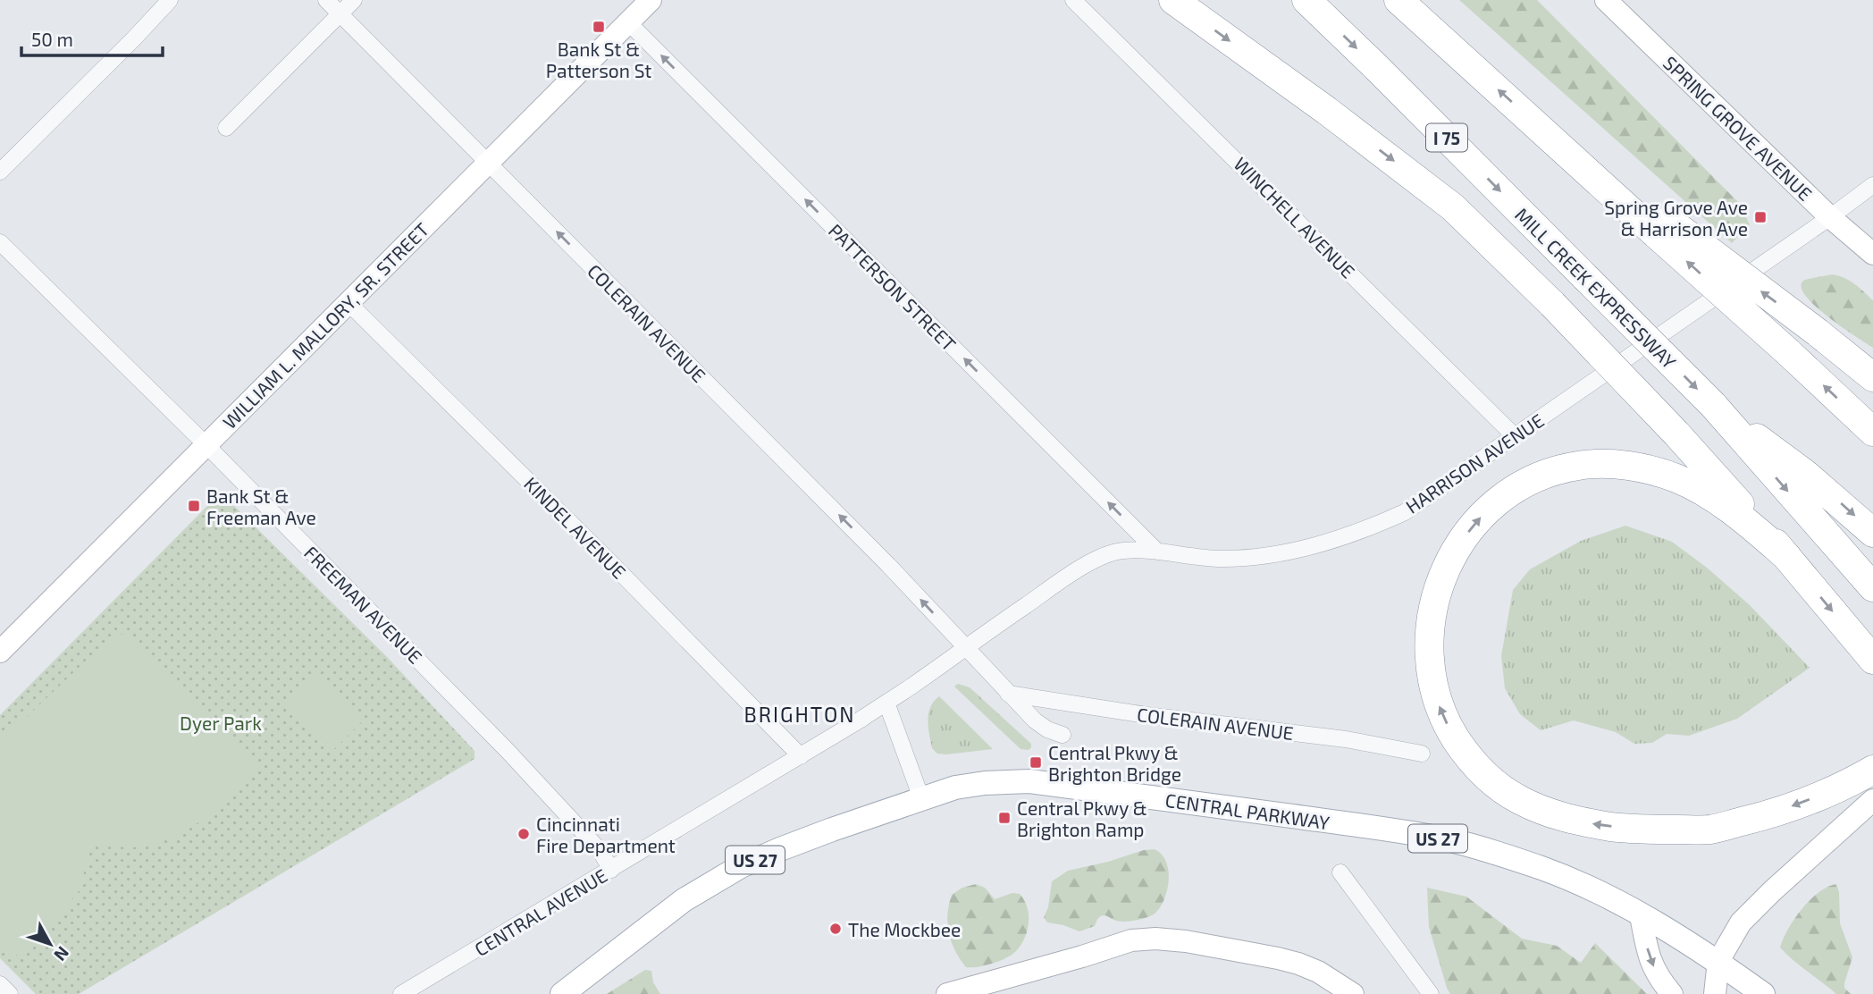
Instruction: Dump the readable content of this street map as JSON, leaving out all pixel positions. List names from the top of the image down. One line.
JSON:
{"streets":{"highway":["I 75","MILL CREEK EXPRESSWAY"],"main road":["CENTRAL PARKWAY","US 27"],"street":["SPRING GROVE AVENUE","WINCHELL AVENUE","PATTERSON STREET","COLERAIN AVENUE","WILLIAM L. MALLORY, SR. STREET","HARRISON AVENUE","KINDEL AVENUE","FREEMAN AVENUE","CENTRAL AVENUE"]},"crossings":[["SPRING GROVE AVENUE","HARRISON AVENUE"],["WINCHELL AVENUE","HARRISON AVENUE"],["PATTERSON STREET","WILLIAM L. MALLORY, SR. STREET"],["PATTERSON STREET","HARRISON AVENUE"],["COLERAIN AVENUE","WILLIAM L. MALLORY, SR. STREET"],["COLERAIN AVENUE","HARRISON AVENUE"],["COLERAIN AVENUE","CENTRAL AVENUE"],["WILLIAM L. MALLORY, SR. STREET","KINDEL AVENUE"],["WILLIAM L. MALLORY, SR. STREET","FREEMAN AVENUE"],["HARRISON AVENUE","CENTRAL AVENUE"],["KINDEL AVENUE","CENTRAL AVENUE"],["FREEMAN AVENUE","CENTRAL AVENUE"]],"one_way":["PATTERSON STREET","COLERAIN AVENUE"],"districts":["BRIGHTON"],"parks":["Dyer Park"],"places":{"transit":["Bank St & Patterson St","Spring Grove Ave & Harrison Ave","Bank St & Freeman Ave","Central Pkwy & Brighton Bridge","Central Pkwy & Brighton Ramp"],"other":["Cincinnati Fire Department","The Mockbee"]},"scale_bar":"50 m","north":"bottom right"}
